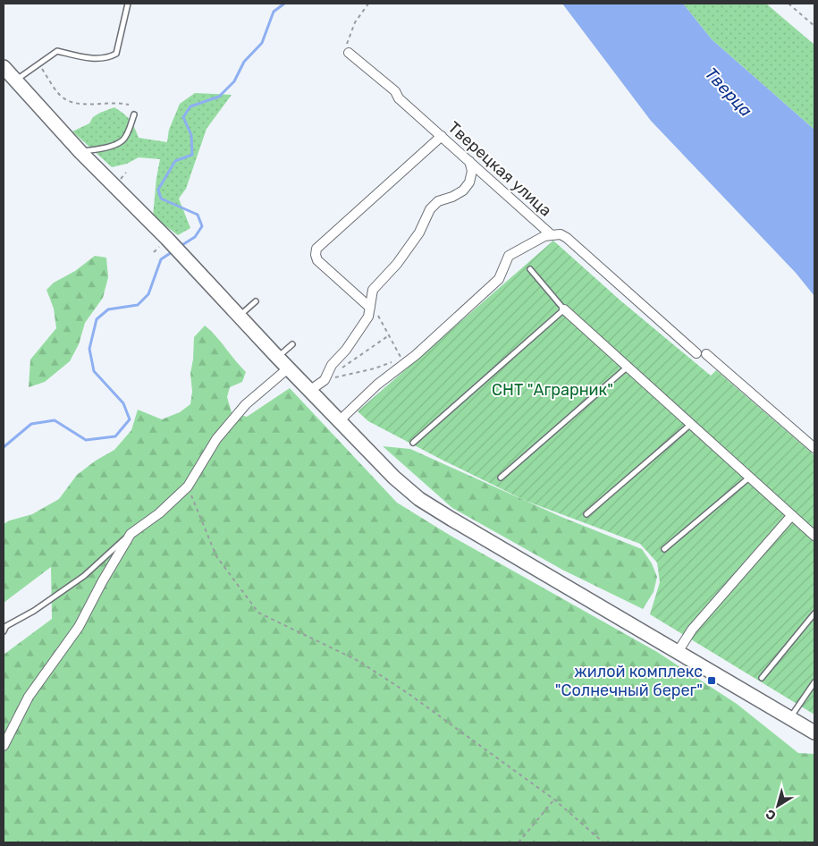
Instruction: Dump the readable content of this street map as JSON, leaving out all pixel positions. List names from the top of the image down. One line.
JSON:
{"streets":{"street":["Тверецкая улица"]},"water":["Тверца"],"parks":["СНТ \"Аграрник\""],"places":{"transit":["жилой комплекс \"Солнечный берег\""]},"north":"bottom left"}
